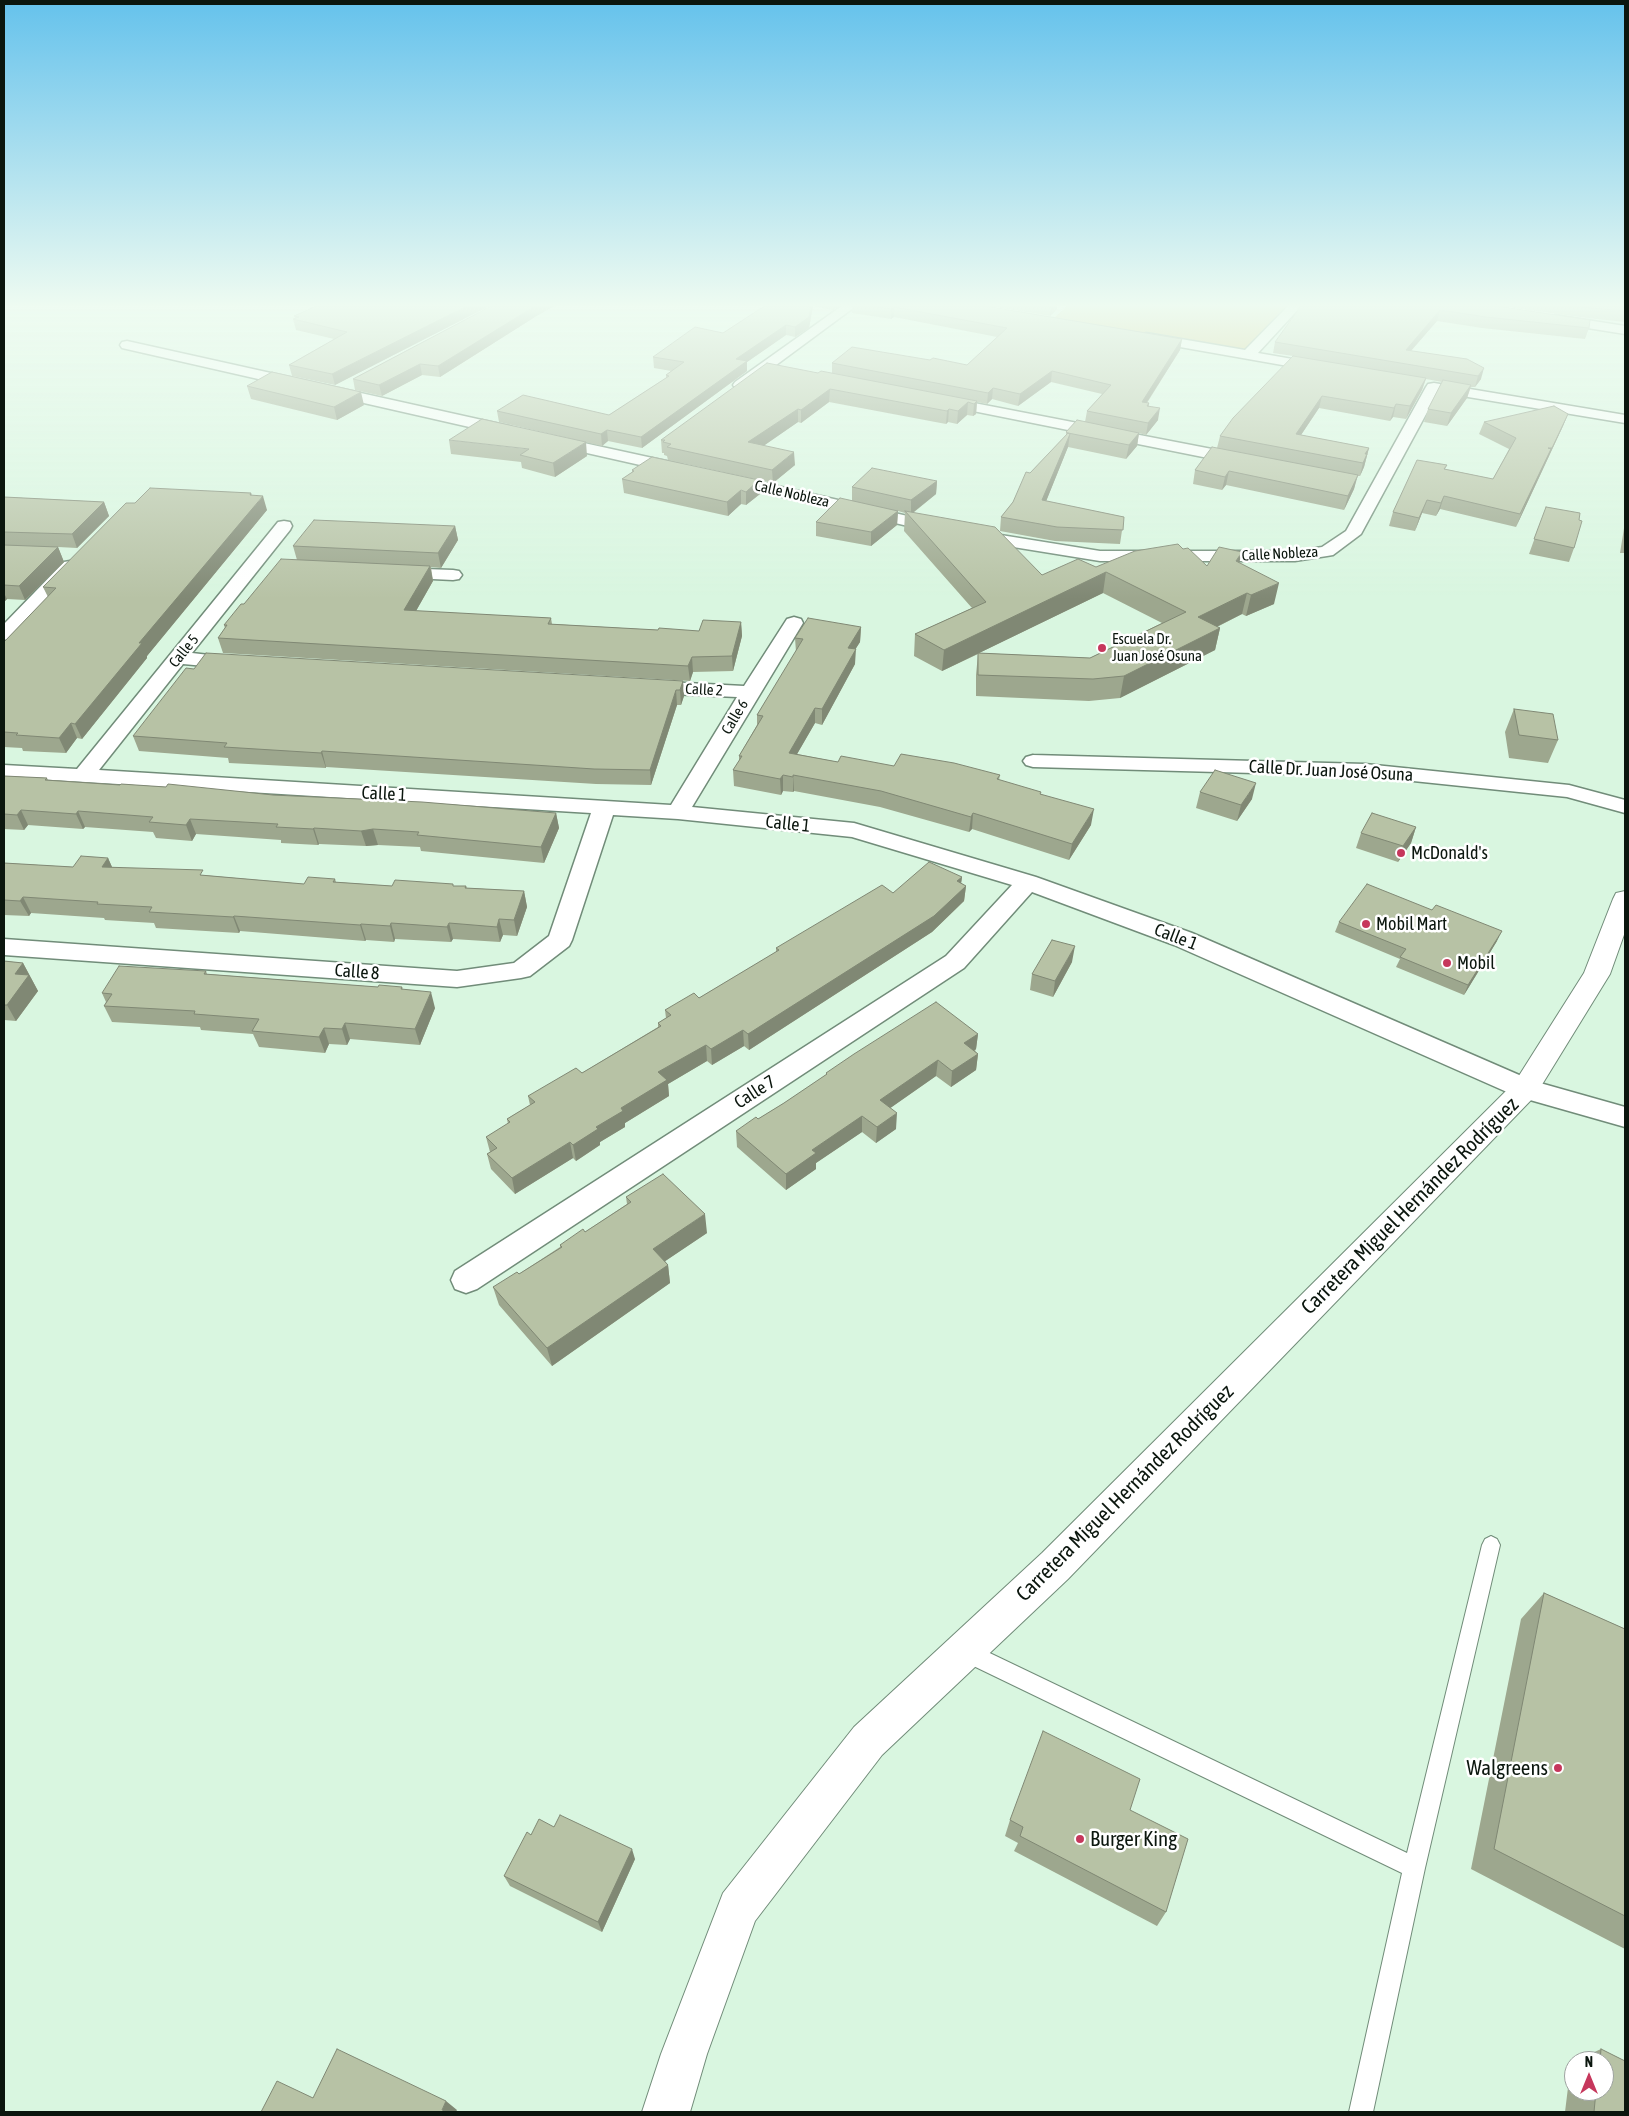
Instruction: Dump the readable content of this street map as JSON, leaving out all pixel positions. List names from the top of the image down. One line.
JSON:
{"streets":{"street":["Calle Nobleza","Calle 5","Calle 2","Calle 6","Calle Dr. Juan José Osuna","Calle 1","Calle 8","Calle 7","Carretera Miguel Hernández Rodríguez"]},"crossings":[["Calle 5","Calle 1"],["Calle 2","Calle 6"],["Calle 6","Calle 1"],["Calle 1","Calle 8"],["Calle 1","Calle 7"],["Calle 1","Carretera Miguel Hernández Rodríguez"]],"places":["Escuela Dr. Juan José Osuna","McDonald's","Mobil Mart","Mobil","Walgreens","Burger King"],"north":"top"}
